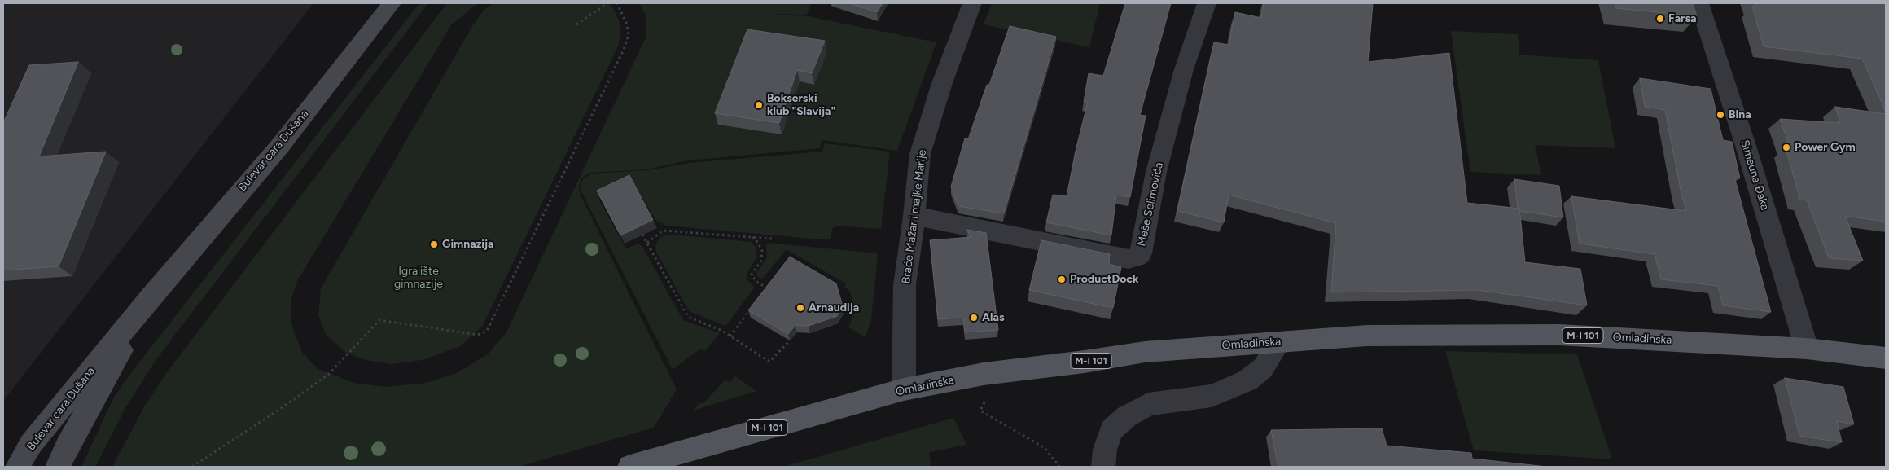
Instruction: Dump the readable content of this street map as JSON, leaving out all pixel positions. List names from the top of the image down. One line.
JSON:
{"streets":{"main road":["Bulevar cara Dušana","M-I 101","Omladinska"],"street":["Simeuna Đaka","Meše Selimovića","Braće Mažar i majke Marije"]},"crossings":[["Simeuna Đaka","Omladinska"],["Meše Selimovića","Braće Mažar i majke Marije"],["Braće Mažar i majke Marije","Omladinska"]],"parks":["Igralište gimnazije"],"places":["Farsa","Bokserski klub \"Slavija\"","Bina","Power Gym","Gimnazija","ProductDock","Arnaudija","Alas"]}
